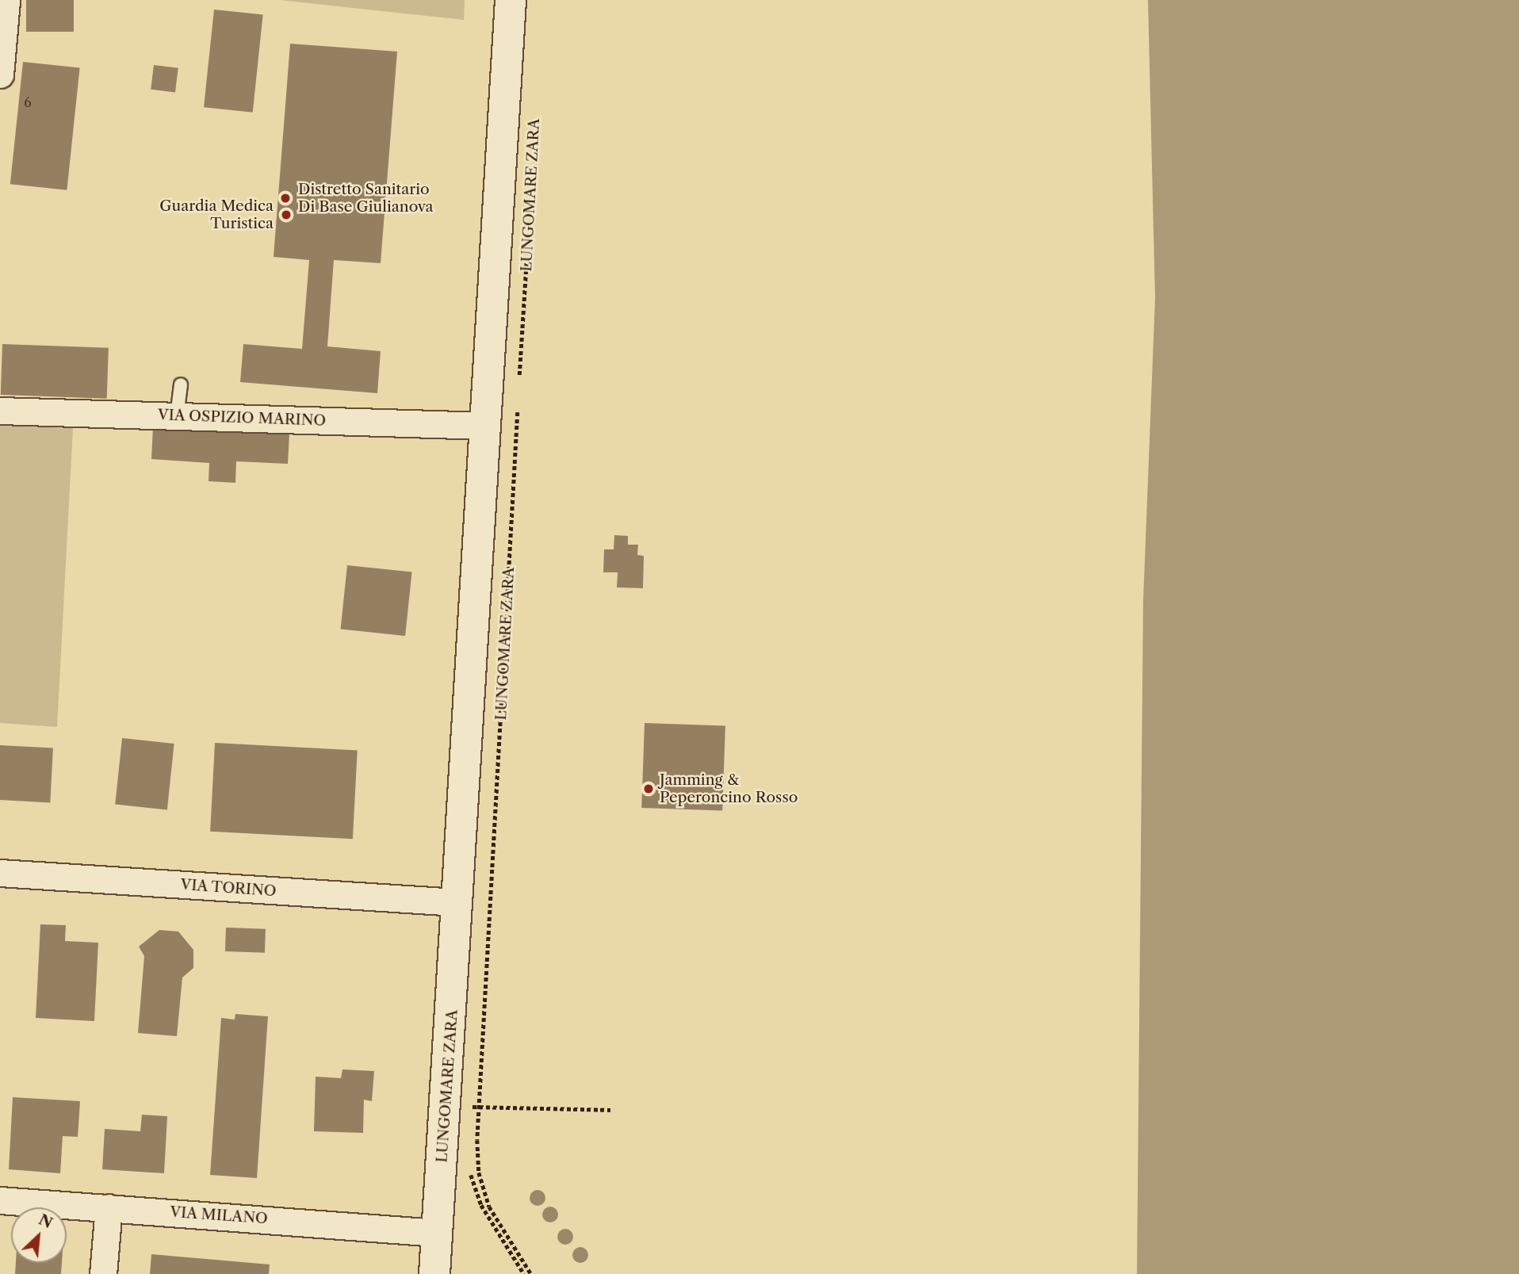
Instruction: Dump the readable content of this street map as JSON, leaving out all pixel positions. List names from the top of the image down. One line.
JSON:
{"streets":{"street":["LUNGOMARE ZARA","VIA OSPIZIO MARINO","VIA TORINO","VIA MILANO"]},"crossings":[["LUNGOMARE ZARA","VIA OSPIZIO MARINO"],["LUNGOMARE ZARA","VIA TORINO"],["LUNGOMARE ZARA","VIA MILANO"]],"places":["Distretto Sanitario Di Base Giulianova","Guardia Medica Turistica","Jamming & Peperoncino Rosso"],"house_numbers":["6"],"north":"top right"}
